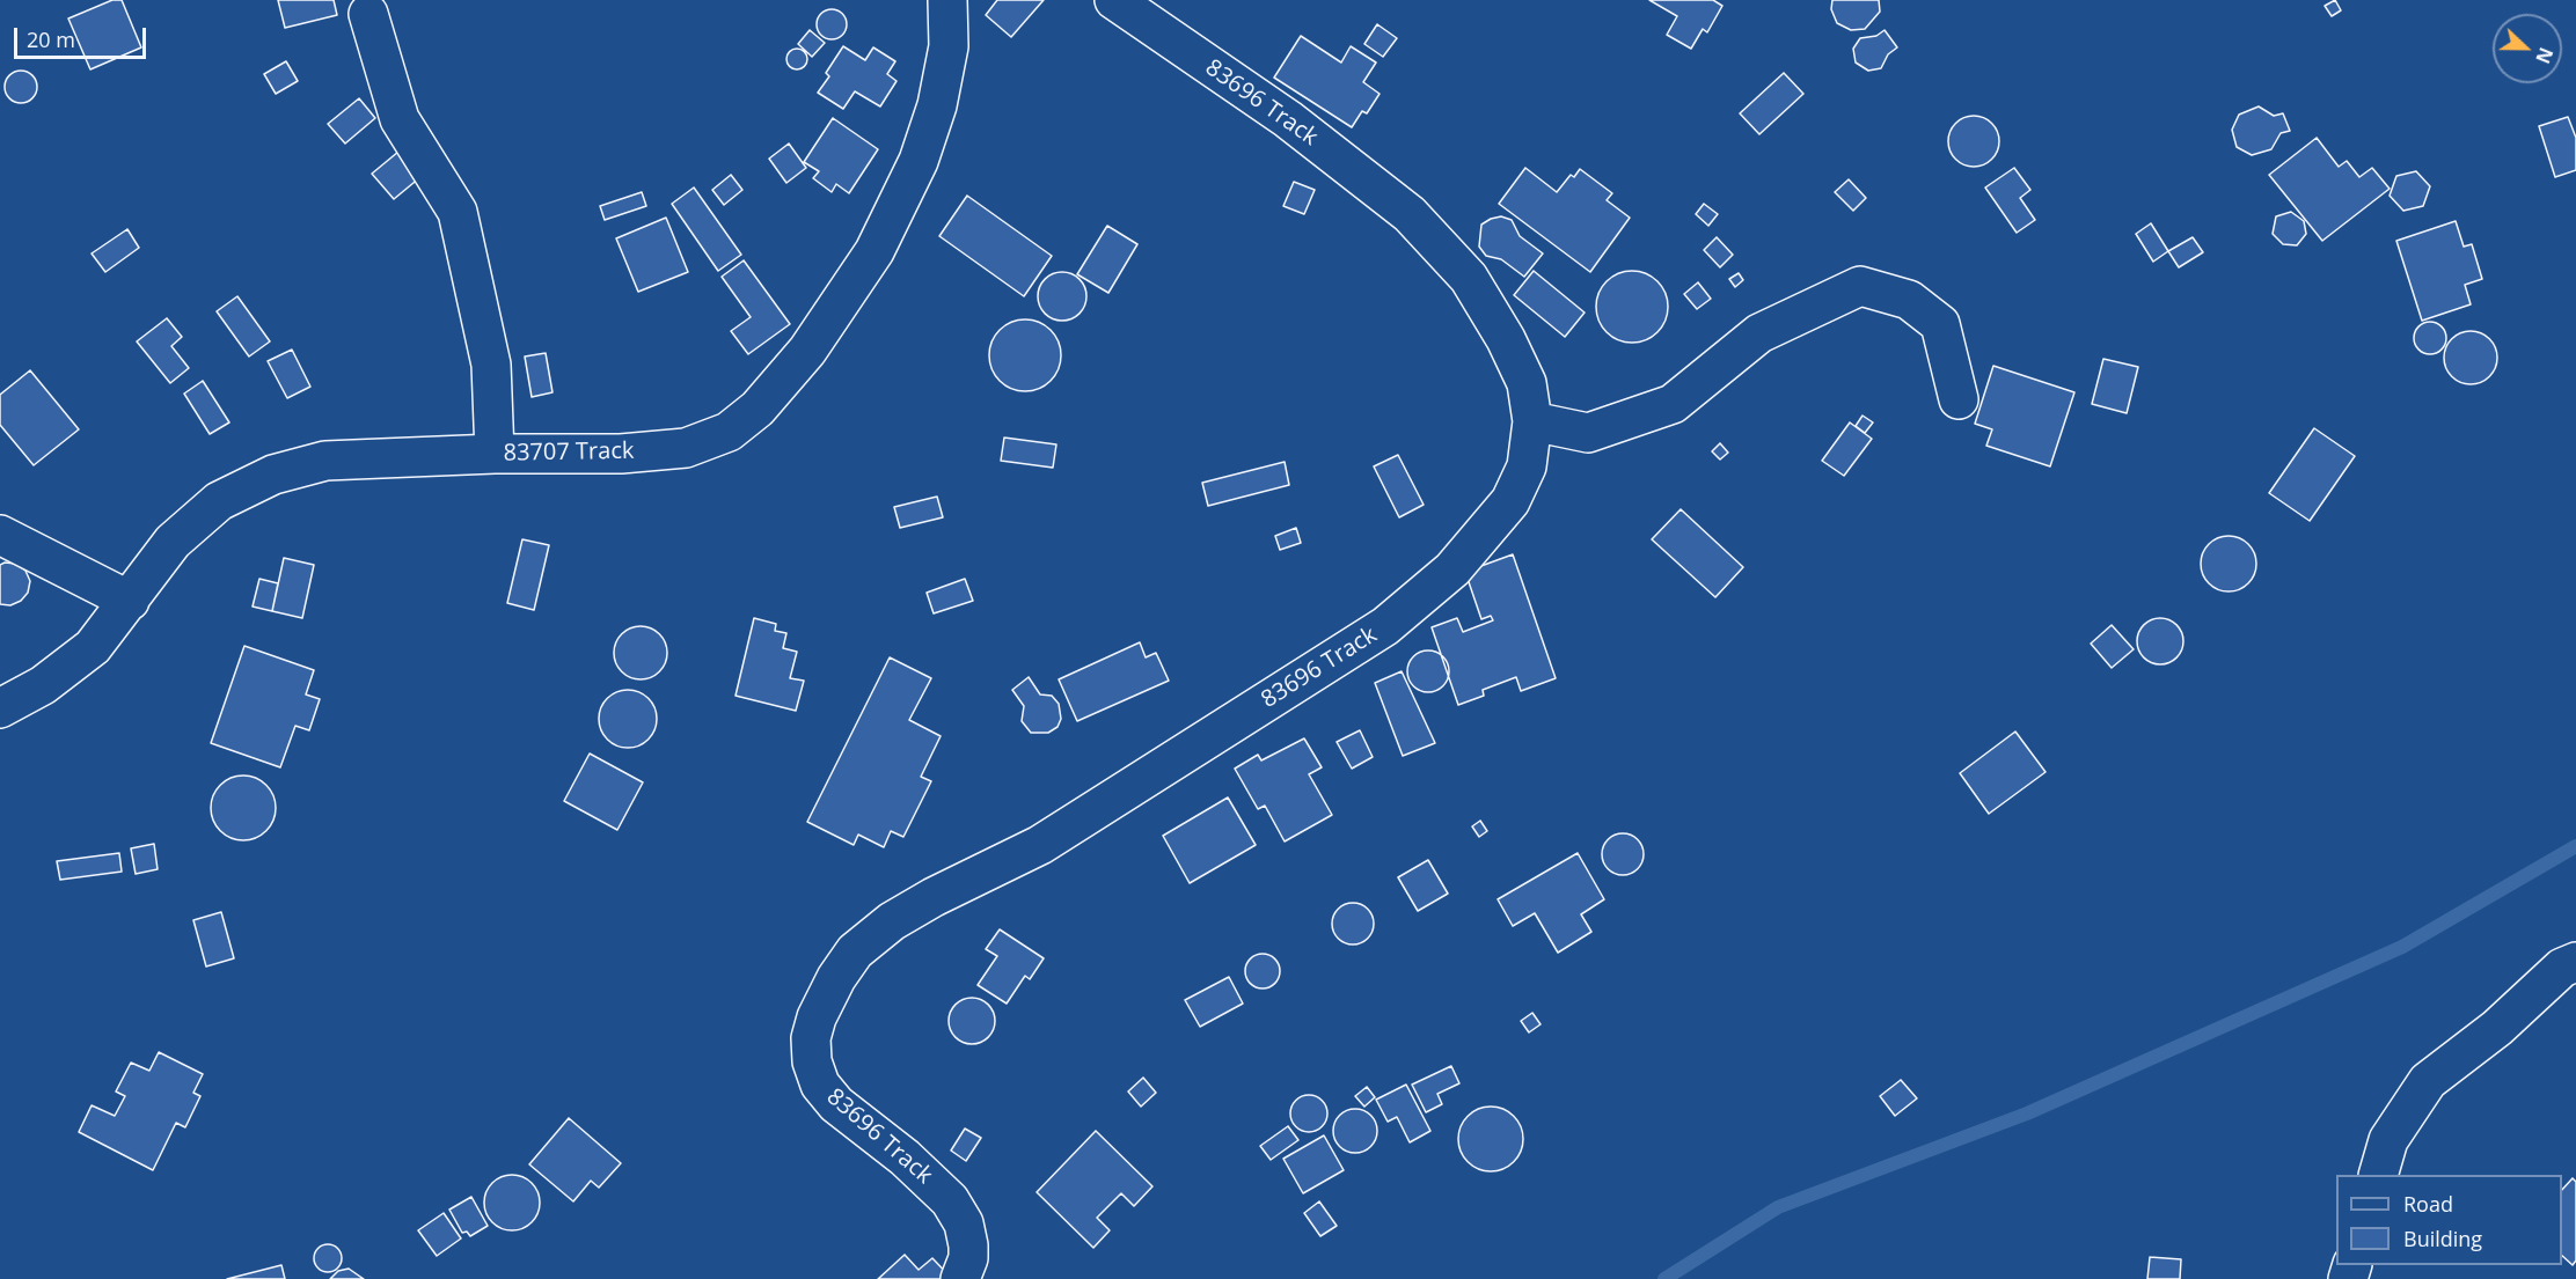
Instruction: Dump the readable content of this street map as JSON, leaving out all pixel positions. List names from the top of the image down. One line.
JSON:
{"streets":{"street":["83696 Track","83707 Track"]},"legend":["Road","Building"],"scale_bar":"20 m","north":"right"}
